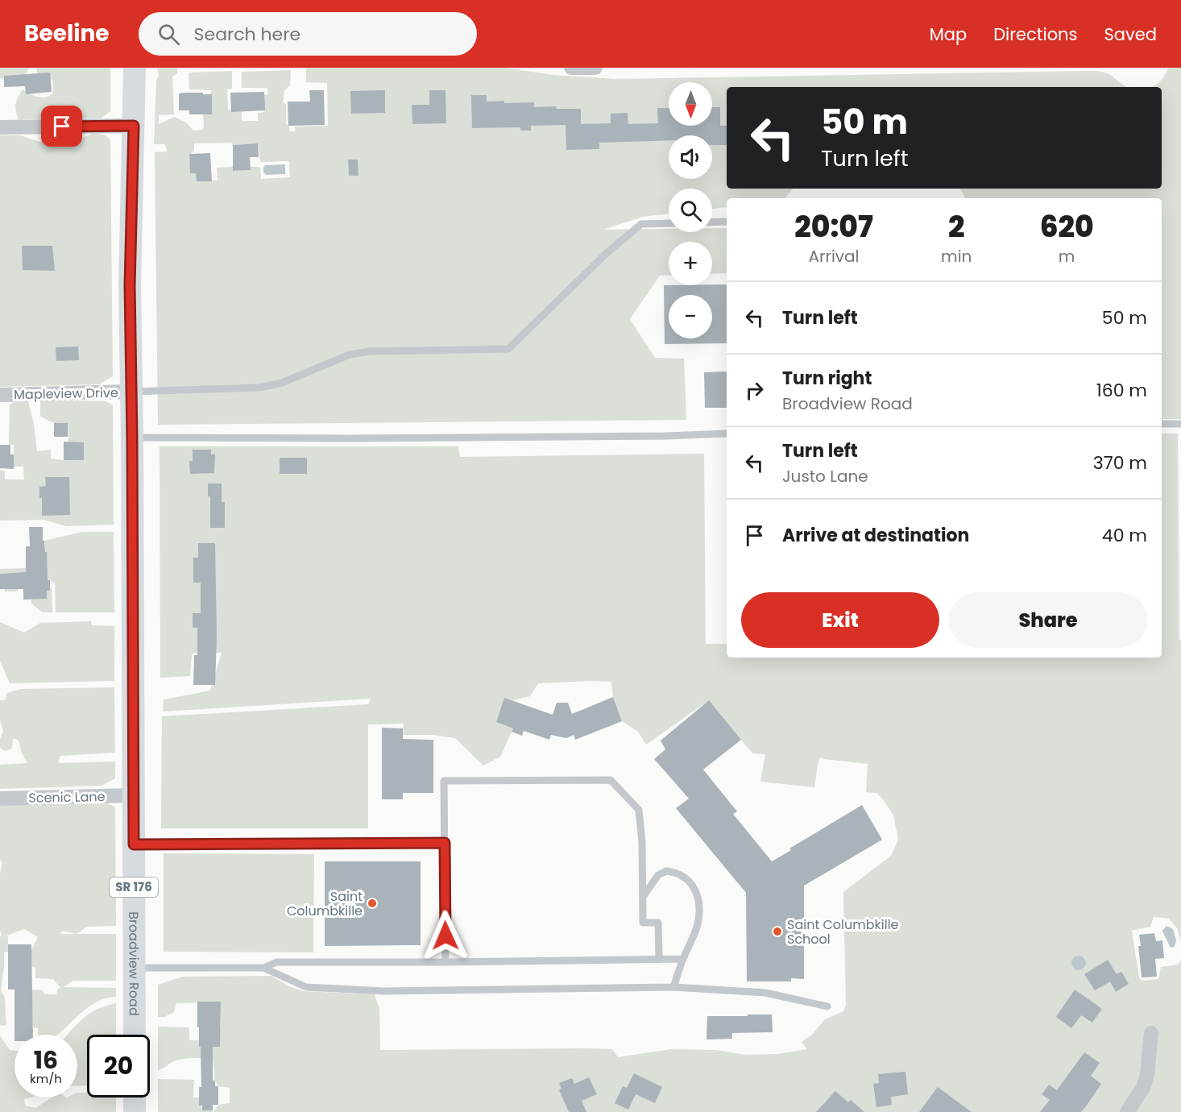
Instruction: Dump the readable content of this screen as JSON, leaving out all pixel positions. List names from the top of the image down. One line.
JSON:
{"streets":{"main road":["SR 176","Broadview Road"],"street":["Mapleview Drive","Scenic Lane"]},"crossings":[["Mapleview Drive","Broadview Road"],["Scenic Lane","Broadview Road"]],"places":["Saint Columbkille","Saint Columbkille School"],"north":"bottom","page":{"header":"Beeline","search":"Search here","nav":["Map","Directions","Saved"],"map_buttons":["+","−"],"turn":["50 m","Turn left"],"eta":["20:07","Arrival","2","min","620","m"],"list":[{"name":"Turn left","value":"50 m"},{"name":"Turn right","note":"Broadview Road","value":"160 m"},{"name":"Turn left","note":"Justo Lane","value":"370 m"},{"name":"Arrive at destination","value":"40 m"}],"buttons":["Exit","Share"],"speed":"16 km/h","limit":"20"}}
